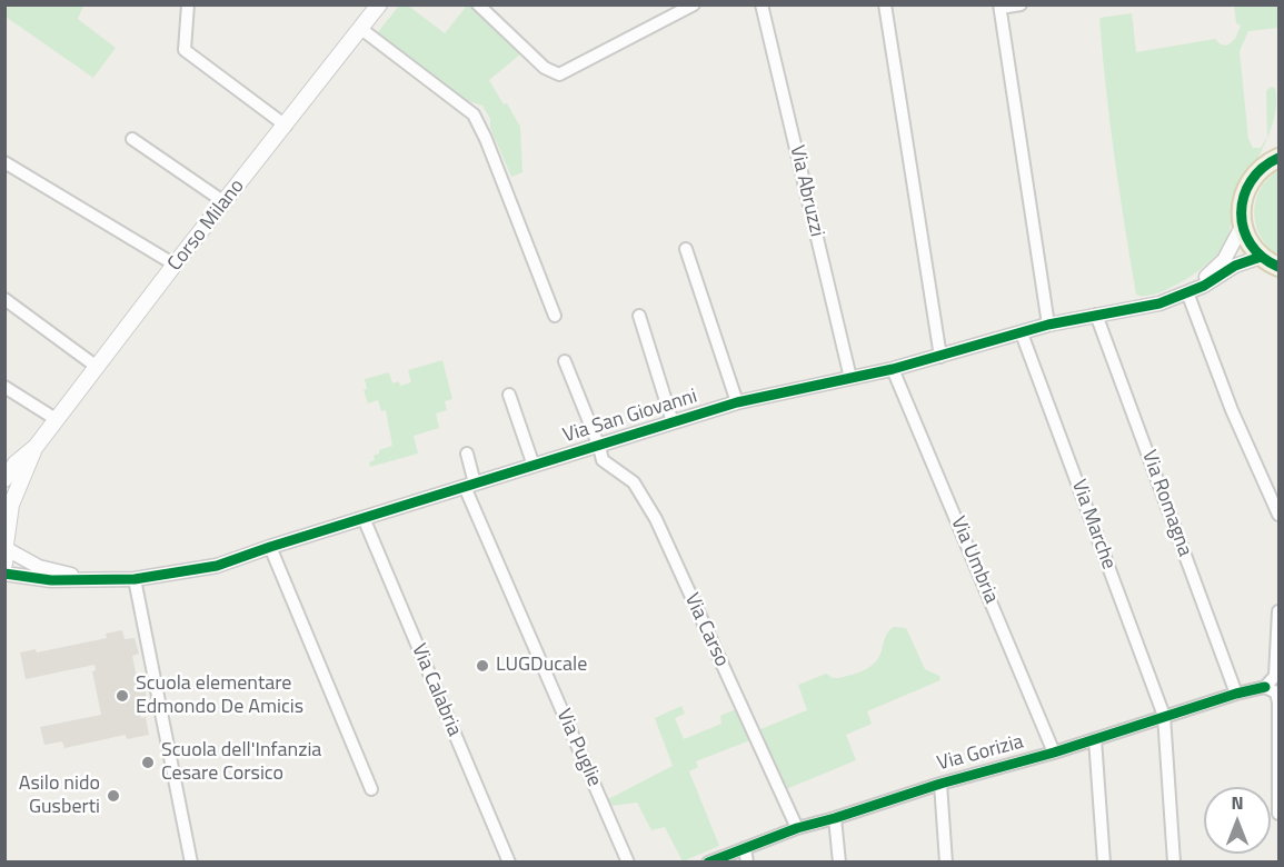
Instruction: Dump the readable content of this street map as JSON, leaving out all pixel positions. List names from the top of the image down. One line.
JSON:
{"streets":{"main road":["Corso Milano"],"street":["Via Abruzzi","Via San Giovanni","Via Romagna","Via Marche","Via Umbria","Via Carso","Via Calabria","Via Puglie","Via Gorizia"]},"crossings":[["Via Abruzzi","Via San Giovanni"],["Corso Milano","Via San Giovanni"],["Via San Giovanni","Via Romagna"],["Via San Giovanni","Via Marche"],["Via San Giovanni","Via Umbria"],["Via San Giovanni","Via Carso"],["Via San Giovanni","Via Calabria"],["Via San Giovanni","Via Puglie"],["Via Romagna","Via Gorizia"],["Via Marche","Via Gorizia"],["Via Umbria","Via Gorizia"],["Via Carso","Via Gorizia"]],"places":["LUGDucale","Scuola elementare Edmondo De Amicis","Scuola dell'Infanzia Cesare Corsico","Asilo nido Gusberti"],"north":"top"}
